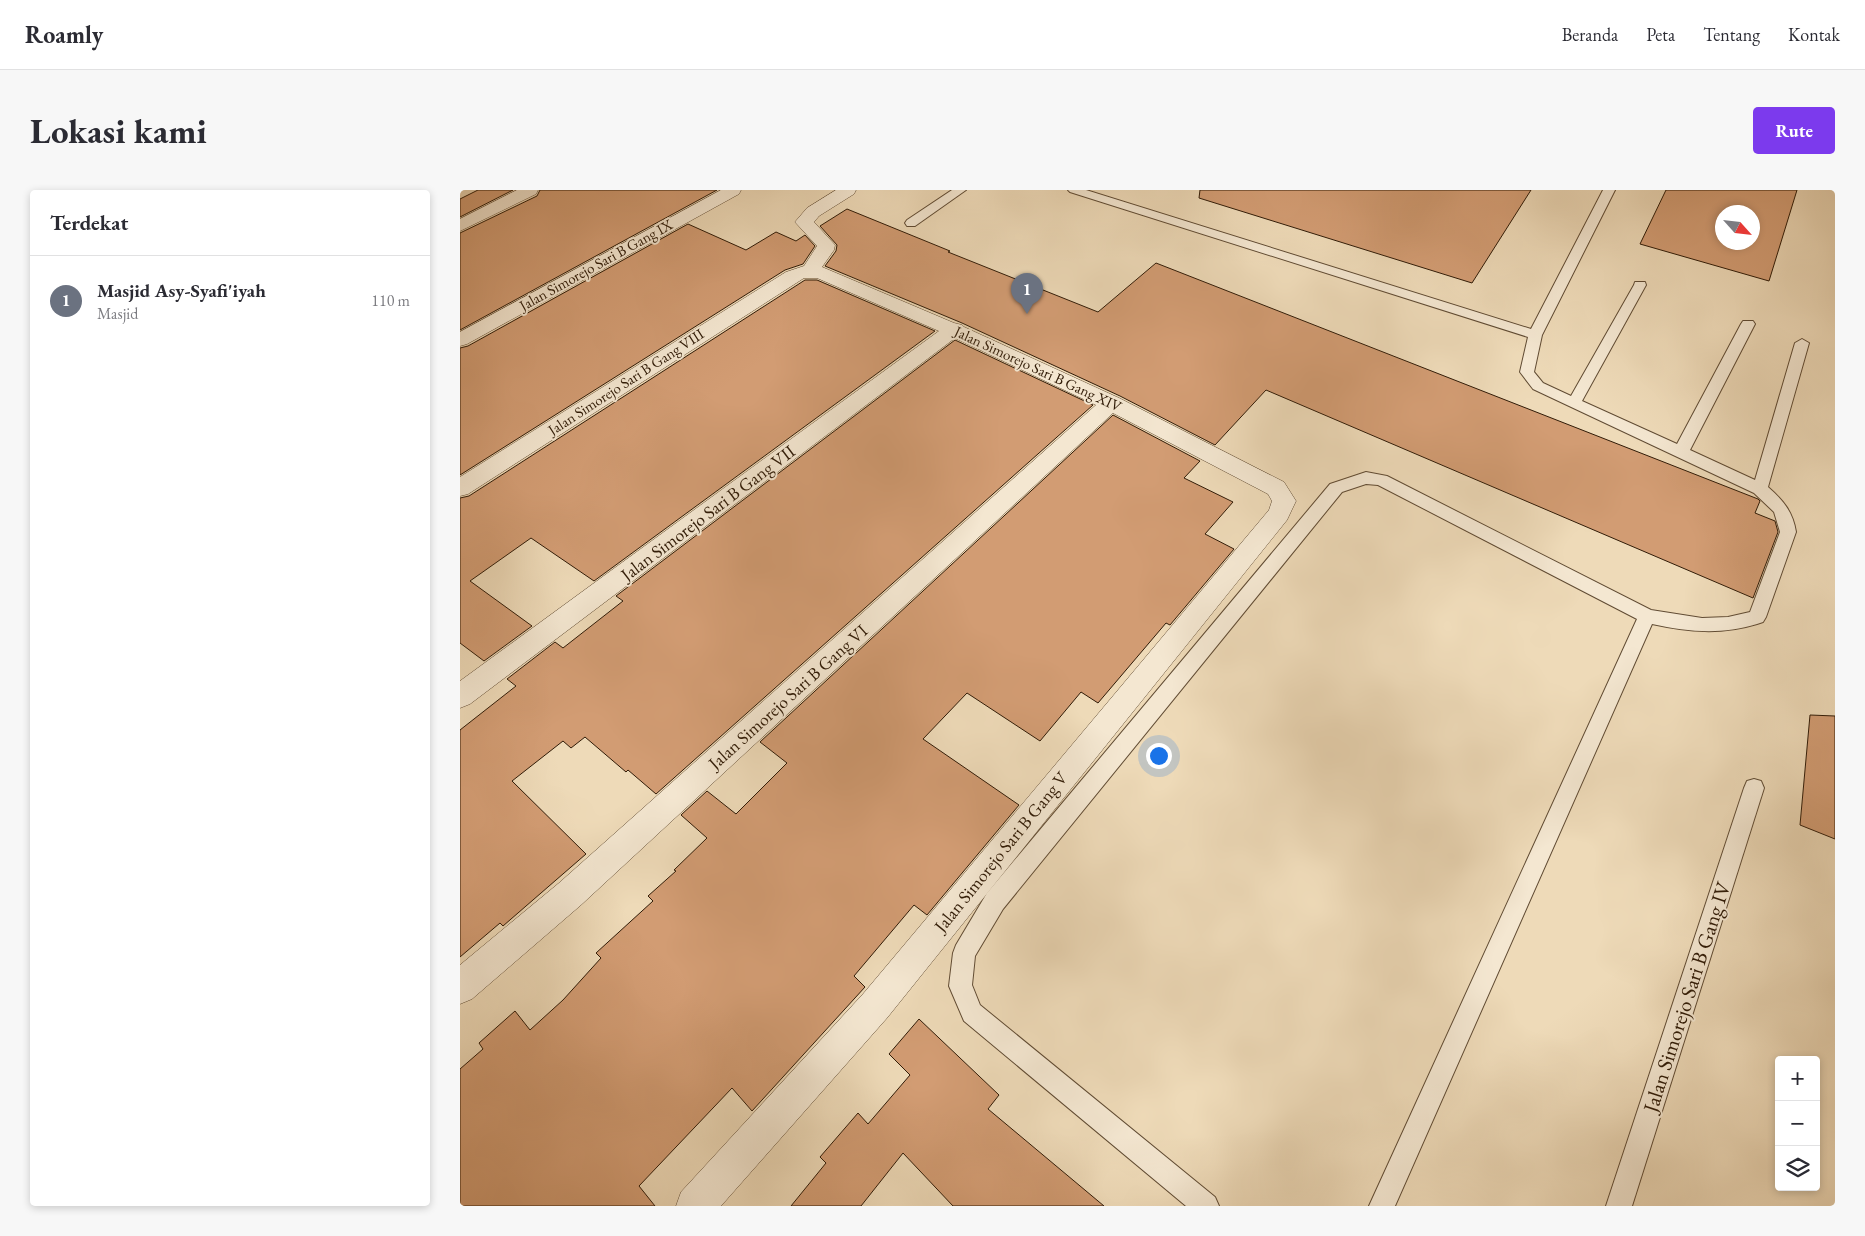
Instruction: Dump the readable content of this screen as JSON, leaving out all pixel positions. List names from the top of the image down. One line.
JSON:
{"streets":{"street":["Jalan Simorejo Sari B Gang IX","Jalan Simorejo Sari B Gang XIV","Jalan Simorejo Sari B Gang VIII","Jalan Simorejo Sari B Gang VII","Jalan Simorejo Sari B Gang VI","Jalan Simorejo Sari B Gang V"],"lane":["Jalan Simorejo Sari B Gang IV"]},"crossings":[["Jalan Simorejo Sari B Gang XIV","Jalan Simorejo Sari B Gang VIII"],["Jalan Simorejo Sari B Gang XIV","Jalan Simorejo Sari B Gang VII"],["Jalan Simorejo Sari B Gang XIV","Jalan Simorejo Sari B Gang VI"],["Jalan Simorejo Sari B Gang XIV","Jalan Simorejo Sari B Gang V"]],"north":"bottom right","page":{"header":"Roamly","nav":["Beranda","Peta","Tentang","Kontak"],"buttons":"Rute","title":"Lokasi kami","heading":"Terdekat","list":[{"mark":"1","name":"Masjid Asy-Syafi'iyah","note":"Masjid","value":"110 m"}],"pins":"1","map_buttons":["+","−"]}}
